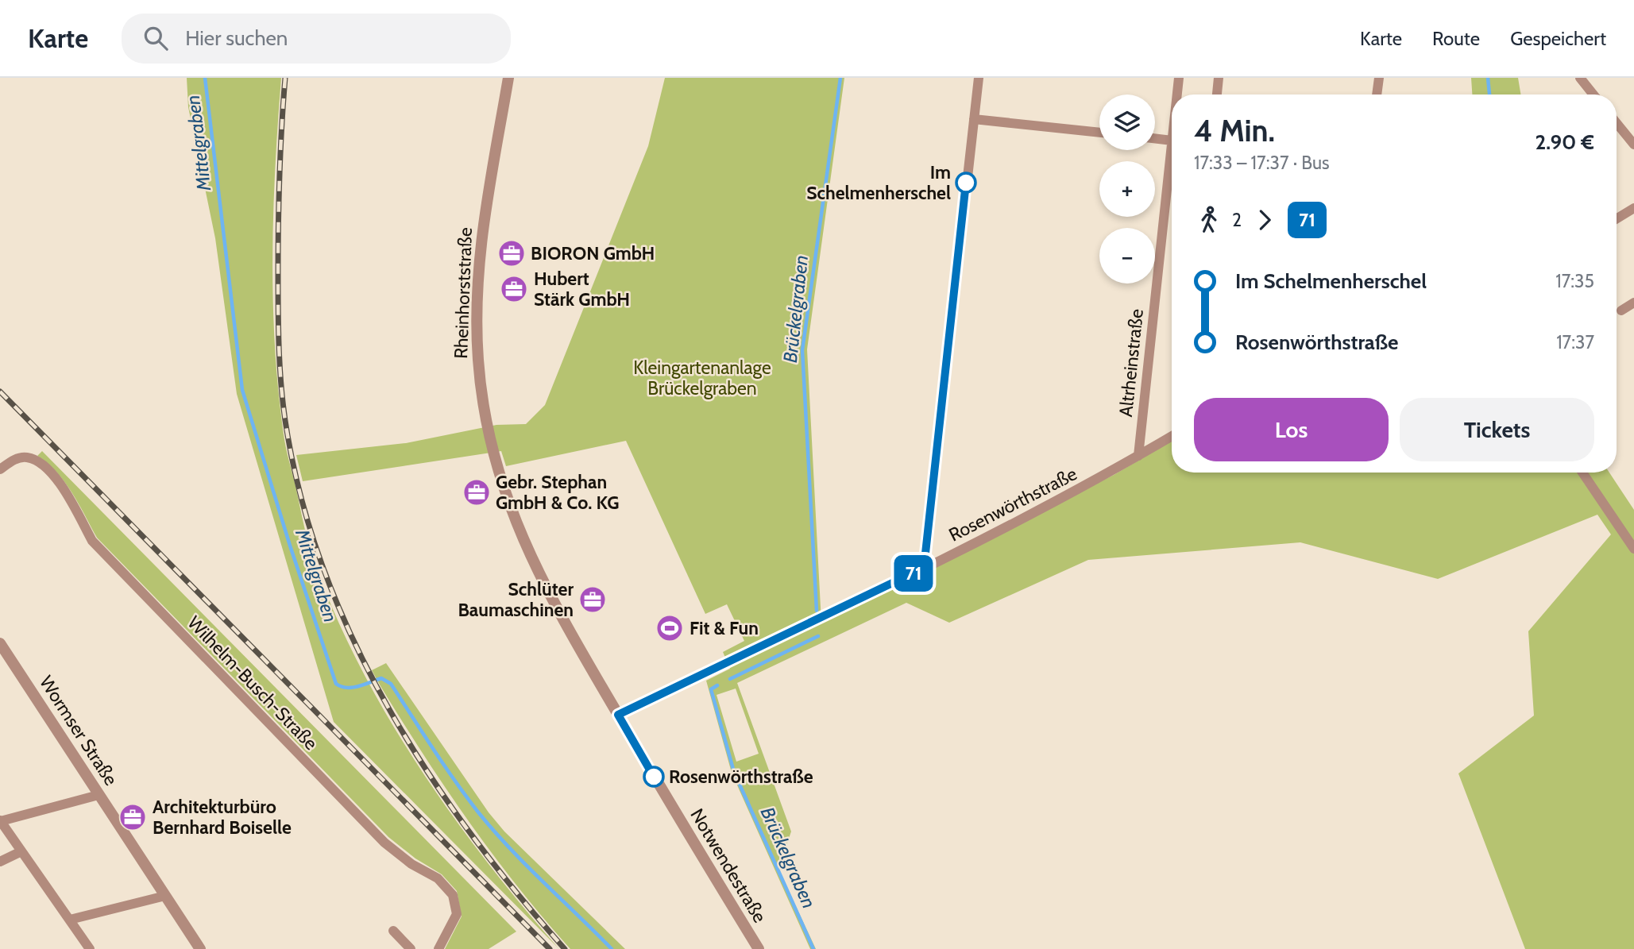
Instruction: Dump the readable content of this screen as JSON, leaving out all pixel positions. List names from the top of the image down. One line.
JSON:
{"streets":{"street":["Rheinhorststraße","Altrheinstraße","Rosenwörthstraße","Wilhelm-Busch-Straße","Wormser Straße","Notwendestraße"]},"crossings":[["Rheinhorststraße","Rosenwörthstraße"],["Rheinhorststraße","Notwendestraße"],["Altrheinstraße","Rosenwörthstraße"],["Rosenwörthstraße","Notwendestraße"]],"water":["Mittelgraben","Brückelgraben"],"parks":["Kleingartenanlage Brückelgraben"],"places":{"other":["Im Schelmenherschel","Rosenwörthstraße"],"office":["BIORON GmbH","Hubert Stärk GmbH","Gebr. Stephan GmbH & Co. KG","Schlüter Baumaschinen","Architekturbüro Bernhard Boiselle"],"sports":["Fit & Fun"]},"lines":["bus line 71"],"page":{"header":"Karte","search":"Hier suchen","nav":["Karte","Route","Gespeichert"],"on_map":"71","map_buttons":["+","−"],"heading":["4 Min.","17:33 – 17:37 · Bus","2.90 €"],"legs":["2","71"],"list":[{"name":"Im Schelmenherschel","value":"17:35"},{"name":"Rosenwörthstraße","value":"17:37"}],"buttons":["Los","Tickets"]}}
